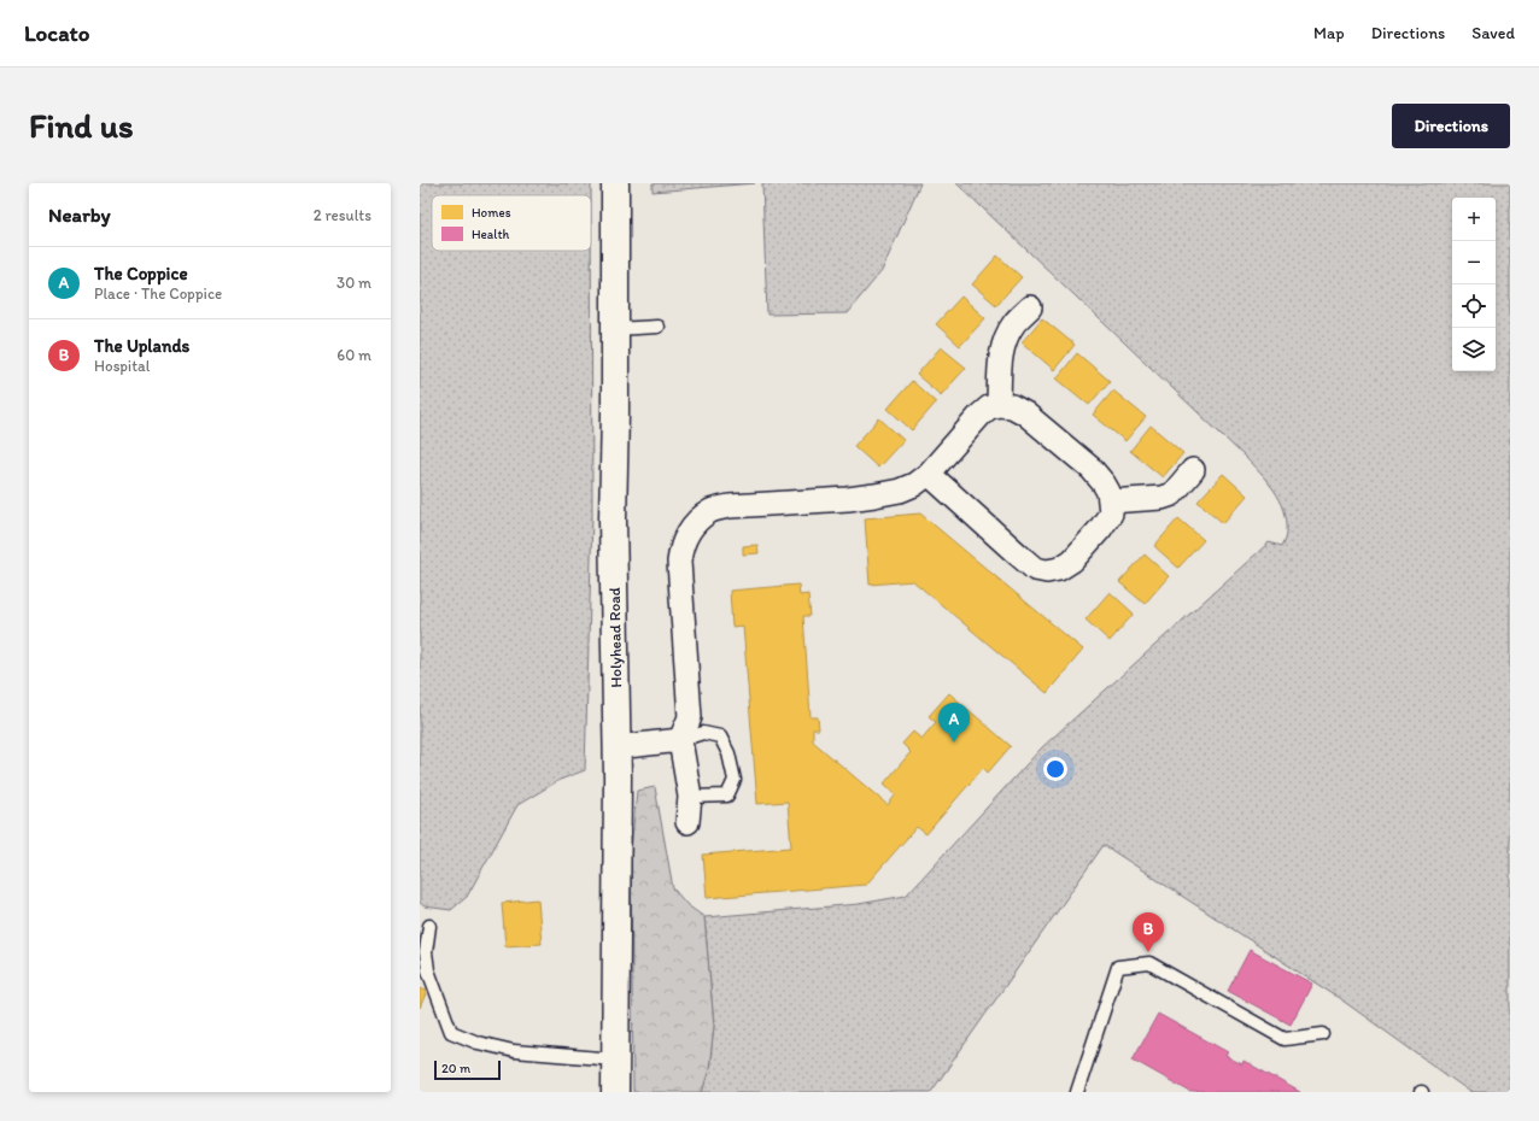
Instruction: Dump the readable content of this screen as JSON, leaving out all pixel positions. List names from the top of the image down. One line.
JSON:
{"streets":{"main road":["Holyhead Road"]},"legend":["Homes","Health"],"scale_bar":"20 m","page":{"header":"Locato","nav":["Map","Directions","Saved"],"buttons":"Directions","title":"Find us","heading":["Nearby","2 results"],"map_buttons":["+","−"],"list":[{"mark":"A","name":"The Coppice","note":"Place · The Coppice","value":"30 m"},{"mark":"B","name":"The Uplands","note":"Hospital","value":"60 m"}],"pins":["A","B"],"scale":"20 m"}}
